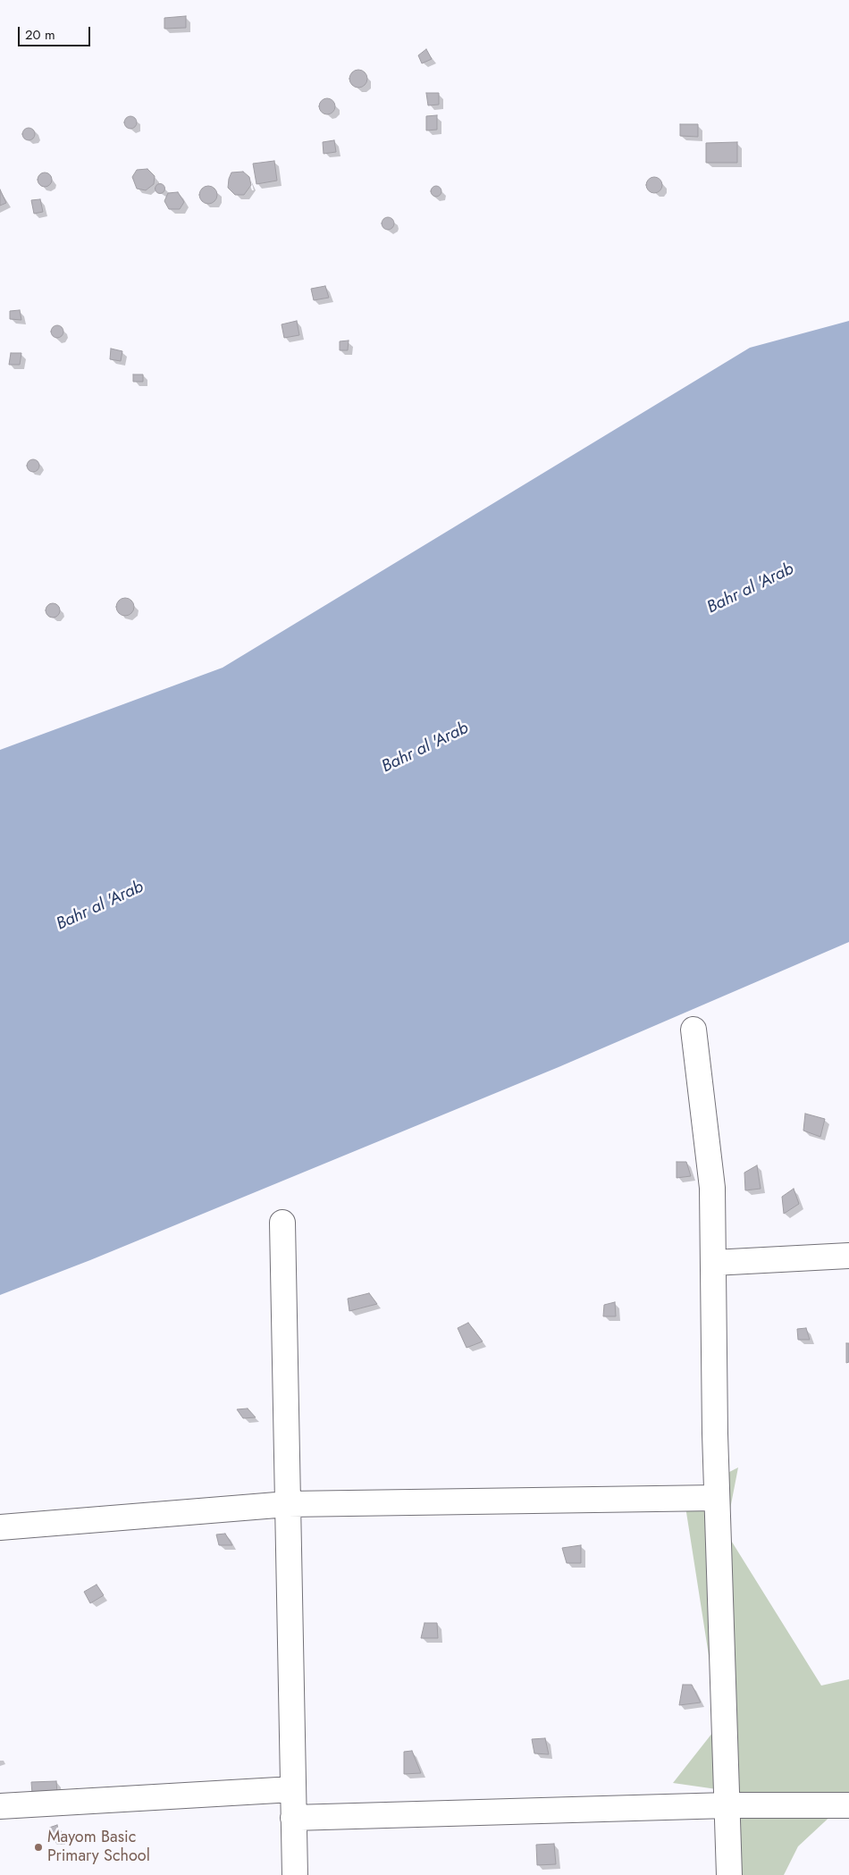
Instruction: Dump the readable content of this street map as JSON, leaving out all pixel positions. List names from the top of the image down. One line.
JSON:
{"water":["Bahr al 'Arab"],"places":["Mayom Basic Primary School"],"scale_bar":"20 m"}
